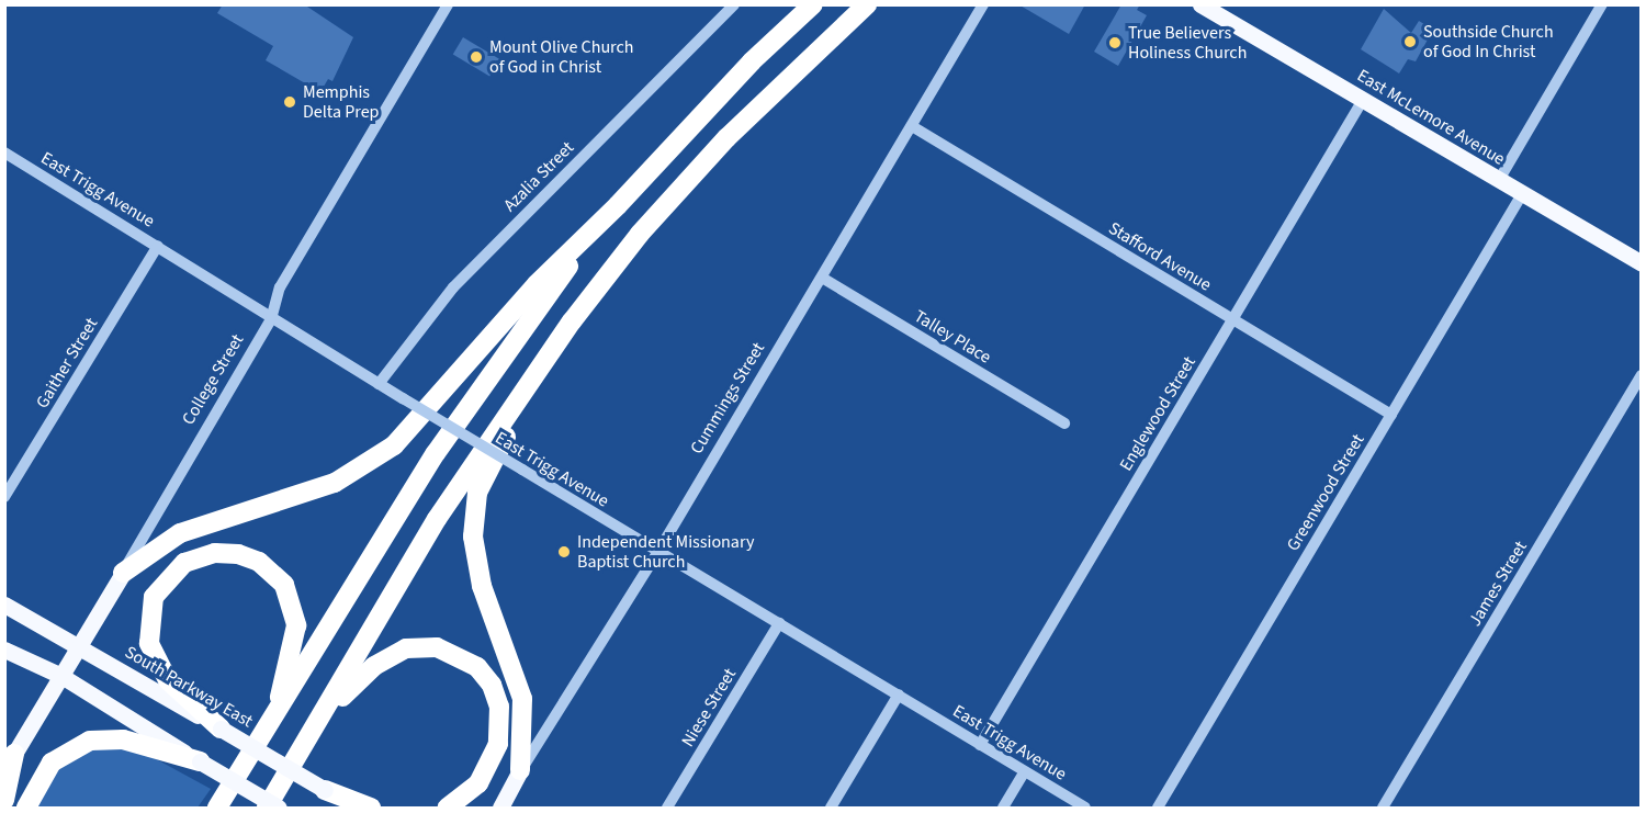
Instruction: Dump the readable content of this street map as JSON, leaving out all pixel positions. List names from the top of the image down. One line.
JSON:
{"streets":{"main road":["East McLemore Avenue","College Street","Cummings Street","South Parkway East"],"street":["Azalia Street","East Trigg Avenue","Stafford Avenue","Talley Place","Gaither Street","Englewood Street","Greenwood Street","James Street","Niese Street"]},"crossings":[["East McLemore Avenue","Englewood Street"],["East McLemore Avenue","Greenwood Street"],["Azalia Street","East Trigg Avenue"],["East Trigg Avenue","Gaither Street"],["East Trigg Avenue","College Street"],["East Trigg Avenue","Cummings Street"],["East Trigg Avenue","Englewood Street"],["East Trigg Avenue","Niese Street"],["Stafford Avenue","Cummings Street"],["Stafford Avenue","Englewood Street"],["Stafford Avenue","Greenwood Street"],["Talley Place","Cummings Street"],["College Street","South Parkway East"]],"places":["Southside Church of God In Christ","True Believers Holiness Church","Mount Olive Church of God in Christ","Memphis Delta Prep","Independent Missionary Baptist Church"]}
